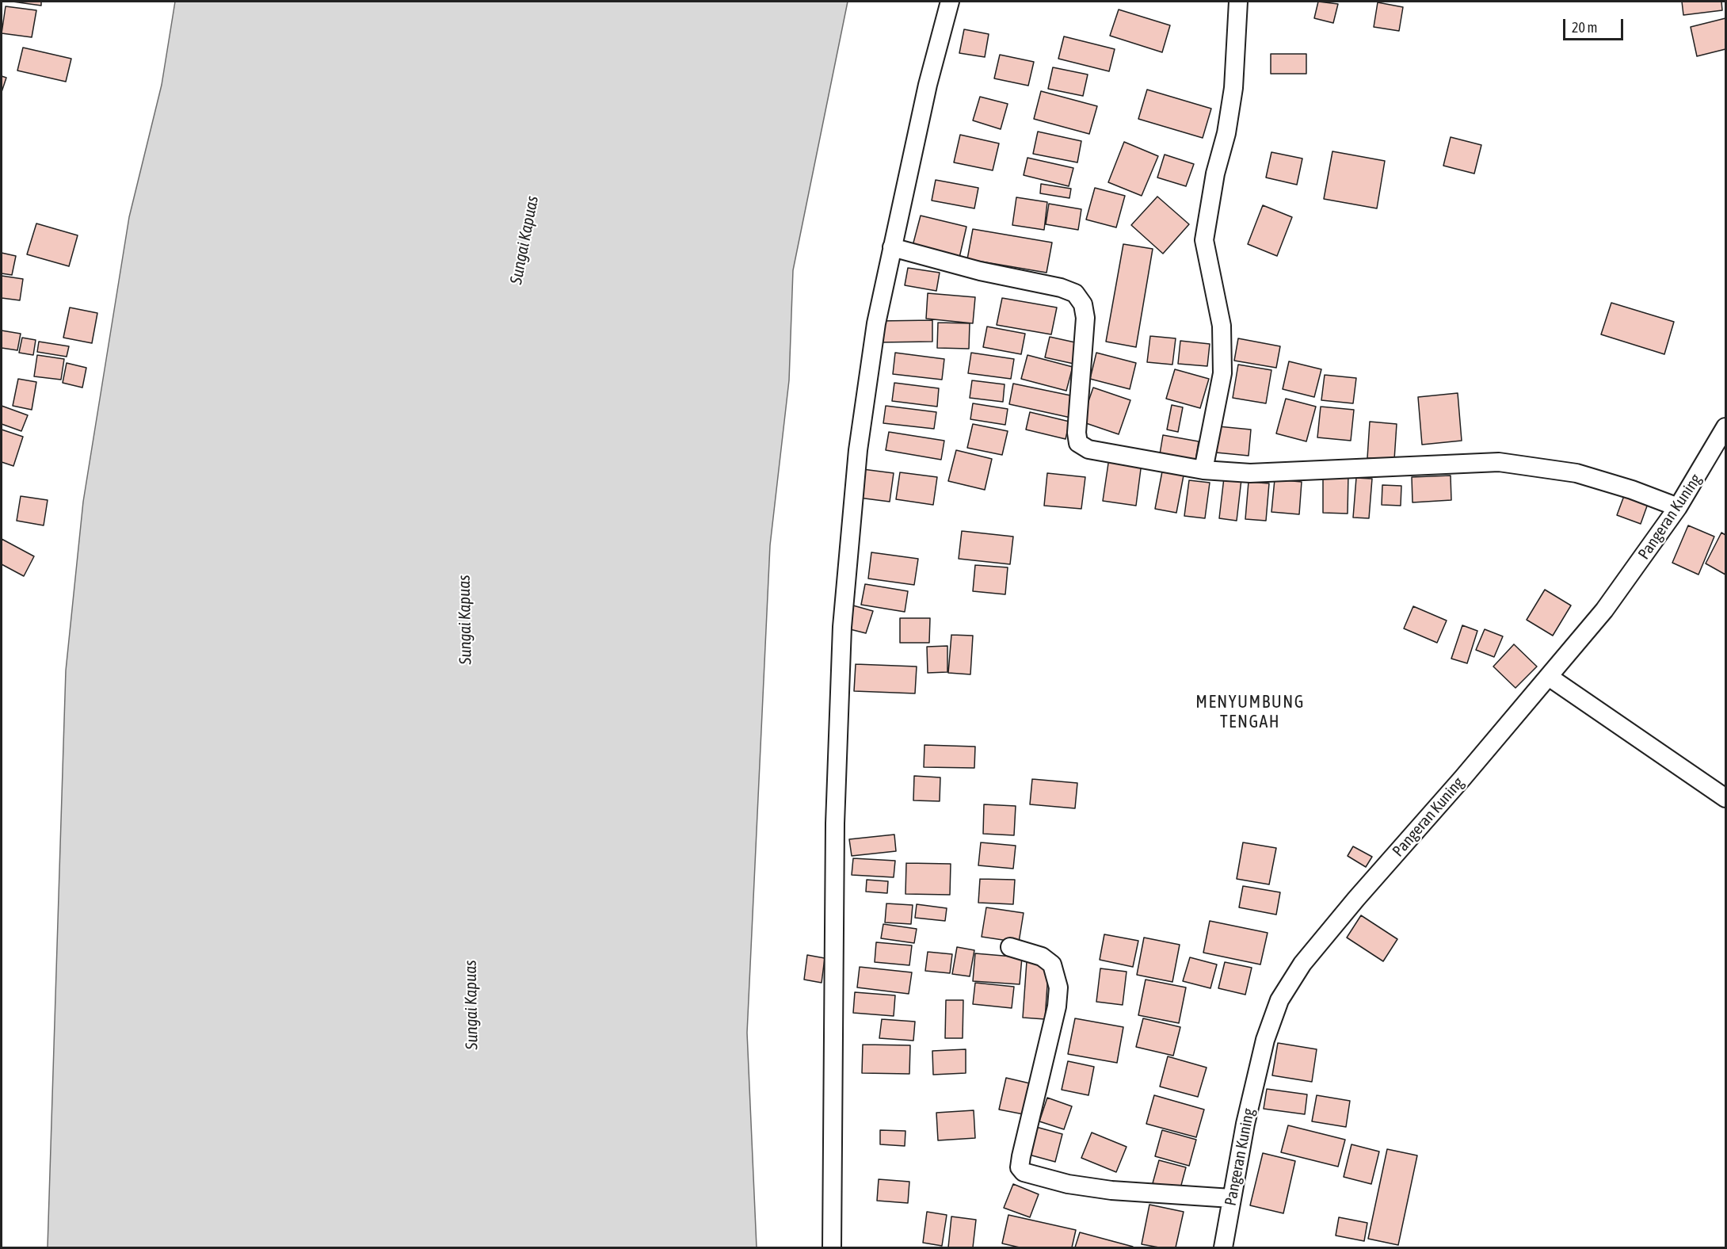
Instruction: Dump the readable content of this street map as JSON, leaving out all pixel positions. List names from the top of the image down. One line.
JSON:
{"streets":{"street":["Pangeran Kuning"]},"districts":["MENYUMBUNG TENGAH"],"water":["Sungai Kapuas"],"scale_bar":"20 m"}
